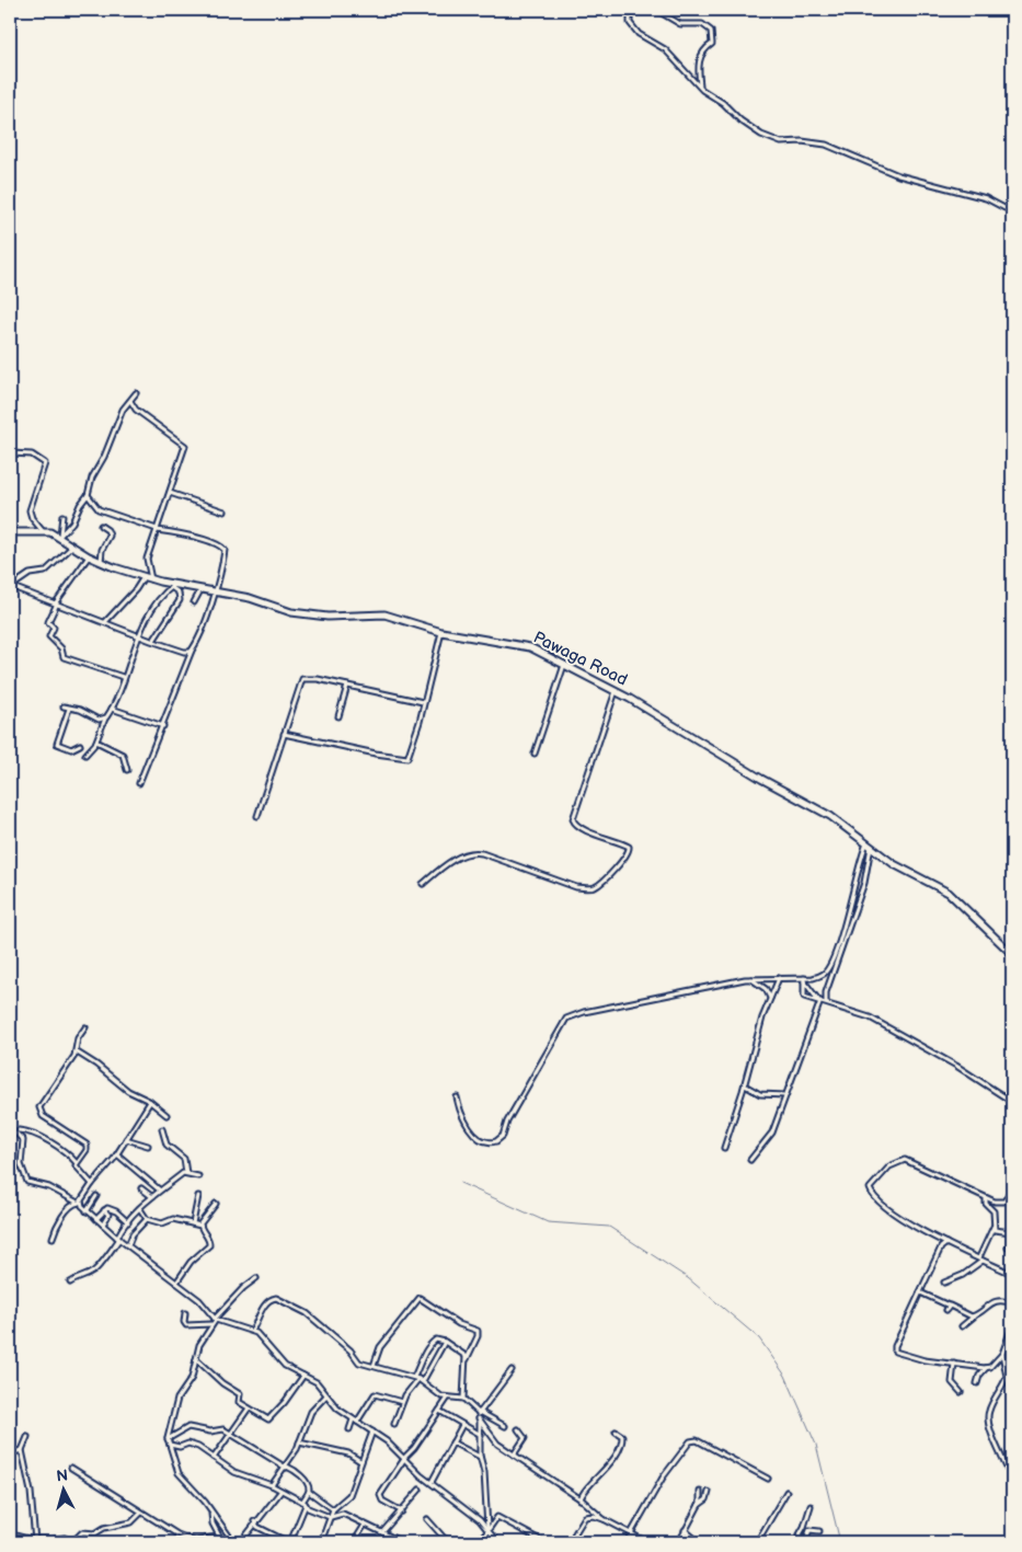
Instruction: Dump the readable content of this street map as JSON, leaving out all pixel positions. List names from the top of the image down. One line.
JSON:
{"streets":{"main road":["Pawaga Road"]},"north":"top"}
